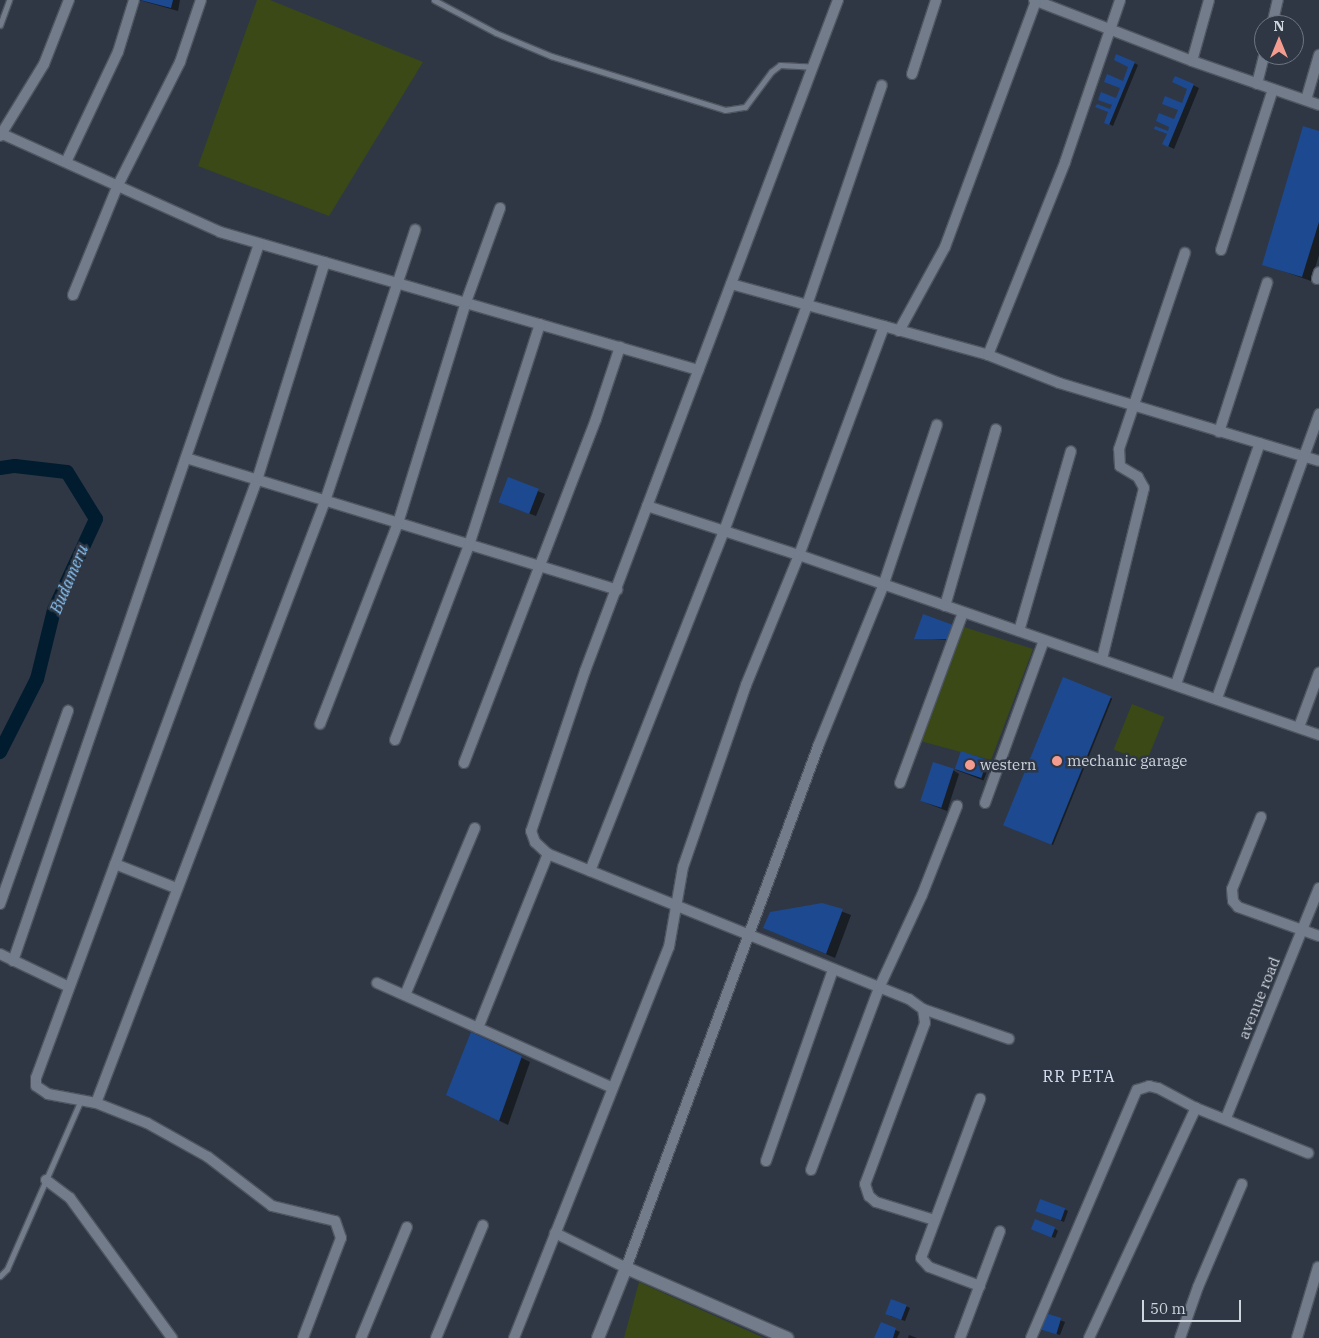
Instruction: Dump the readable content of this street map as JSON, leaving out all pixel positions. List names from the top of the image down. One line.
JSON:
{"streets":{"street":["avenue road"]},"districts":["RR PETA"],"water":["Budameru"],"places":["mechanic garage","western"],"scale_bar":"50 m","north":"top"}
